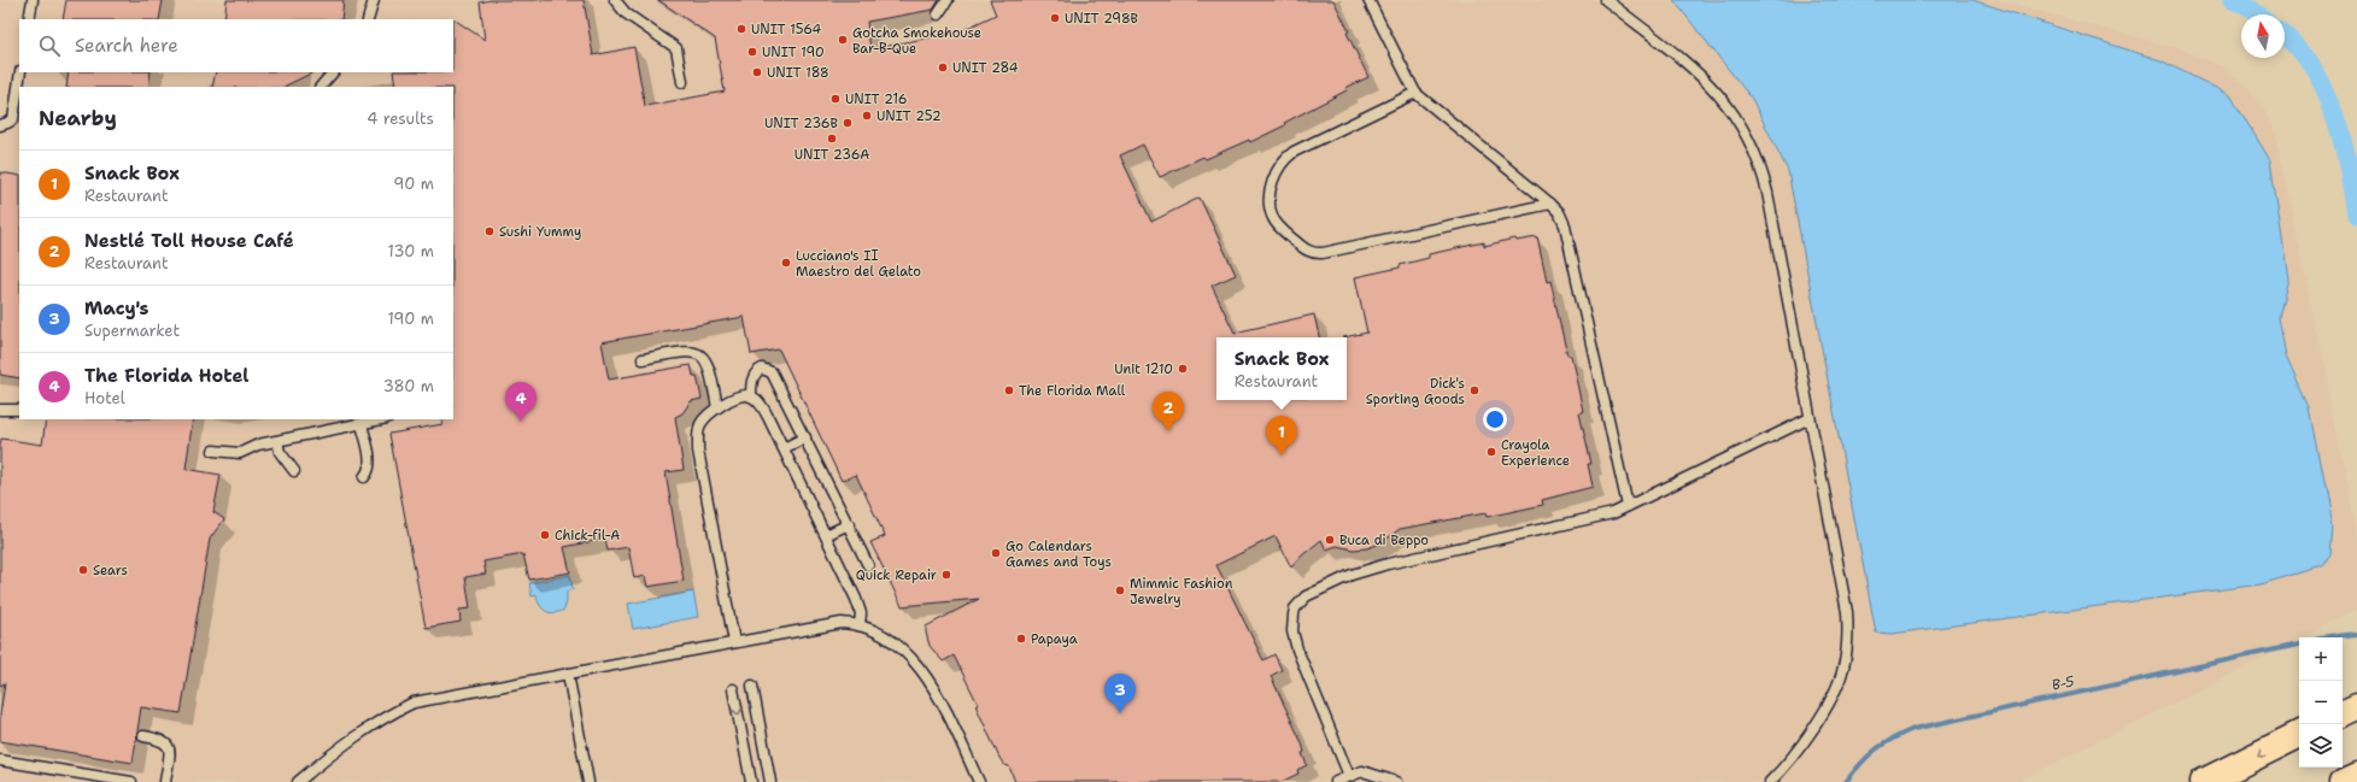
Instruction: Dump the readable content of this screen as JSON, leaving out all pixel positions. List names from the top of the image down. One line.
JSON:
{"water":["B-5"],"places":["UNIT 298B","UNIT 1564","Gotcha Smokehouse Bar-B-Que","UNIT 190","UNIT 284","UNIT 188","UNIT 216","UNIT 252","UNIT 236B","UNIT 236A","Sushi Yummy","Lucciano's II Maestro del Gelato","Unit 1210","The Florida Mall","Dick's Sporting Goods","Crayola Experience","Chick-fil-A","Buca di Beppo","Go Calendars Games and Toys","Sears","Quick Repair","Mimmic Fashion Jewelry","Papaya"],"north":"top","page":{"search":"Search here","heading":["Nearby","4 results"],"list":[{"mark":"1","name":"Snack Box","note":"Restaurant","value":"90 m"},{"mark":"2","name":"Nestlé Toll House Café","note":"Restaurant","value":"130 m"},{"mark":"3","name":"Macy's","note":"Supermarket","value":"190 m"},{"mark":"4","name":"The Florida Hotel","note":"Hotel","value":"380 m"}],"popup":["Snack Box","Restaurant"],"pins":["4","2","1","3"],"map_buttons":["+","−"]}}
